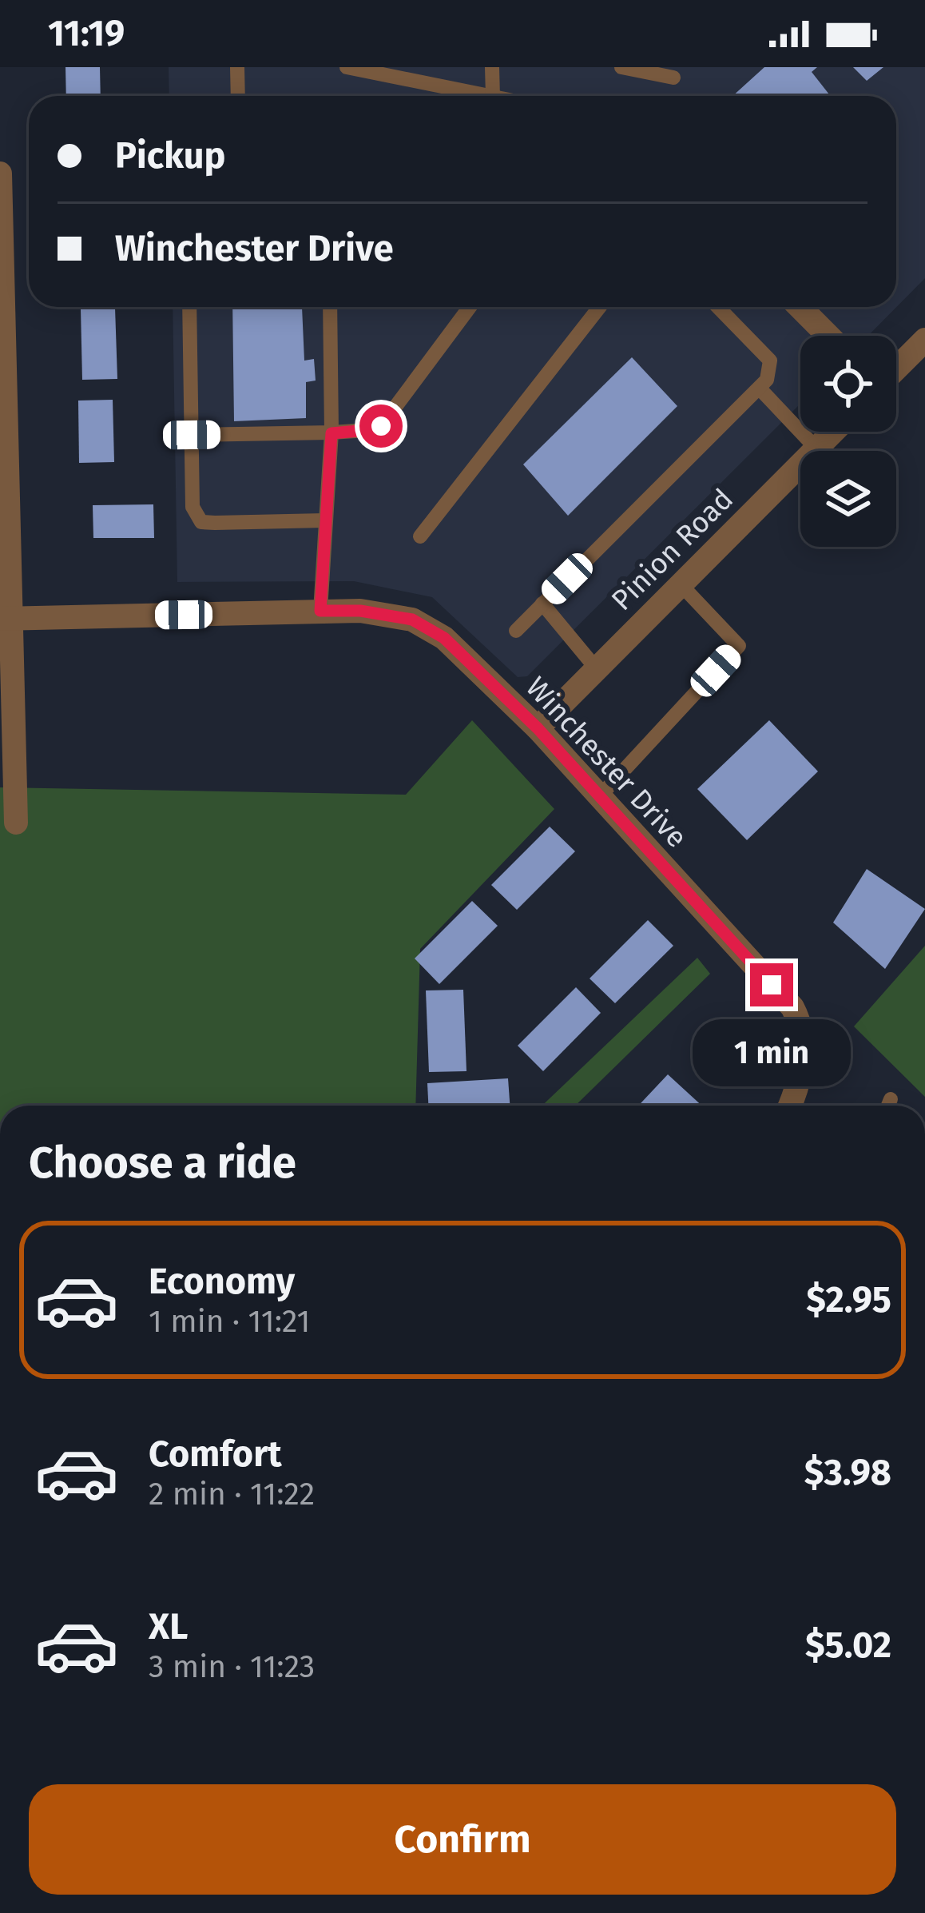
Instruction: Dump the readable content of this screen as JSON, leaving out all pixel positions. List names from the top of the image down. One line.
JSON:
{"streets":{"street":["Pinion Road","Winchester Drive"]},"crossings":[["Pinion Road","Winchester Drive"]],"page":{"status":"11:19","banner":["Pickup","Winchester Drive"],"bubble":"1 min","heading":"Choose a ride","list":[{"name":"Economy","note":"1 min · 11:21","value":"$2.95"},{"name":"Comfort","note":"2 min · 11:22","value":"$3.98"},{"name":"XL","note":"3 min · 11:23","value":"$5.02"}],"buttons":"Confirm"}}
